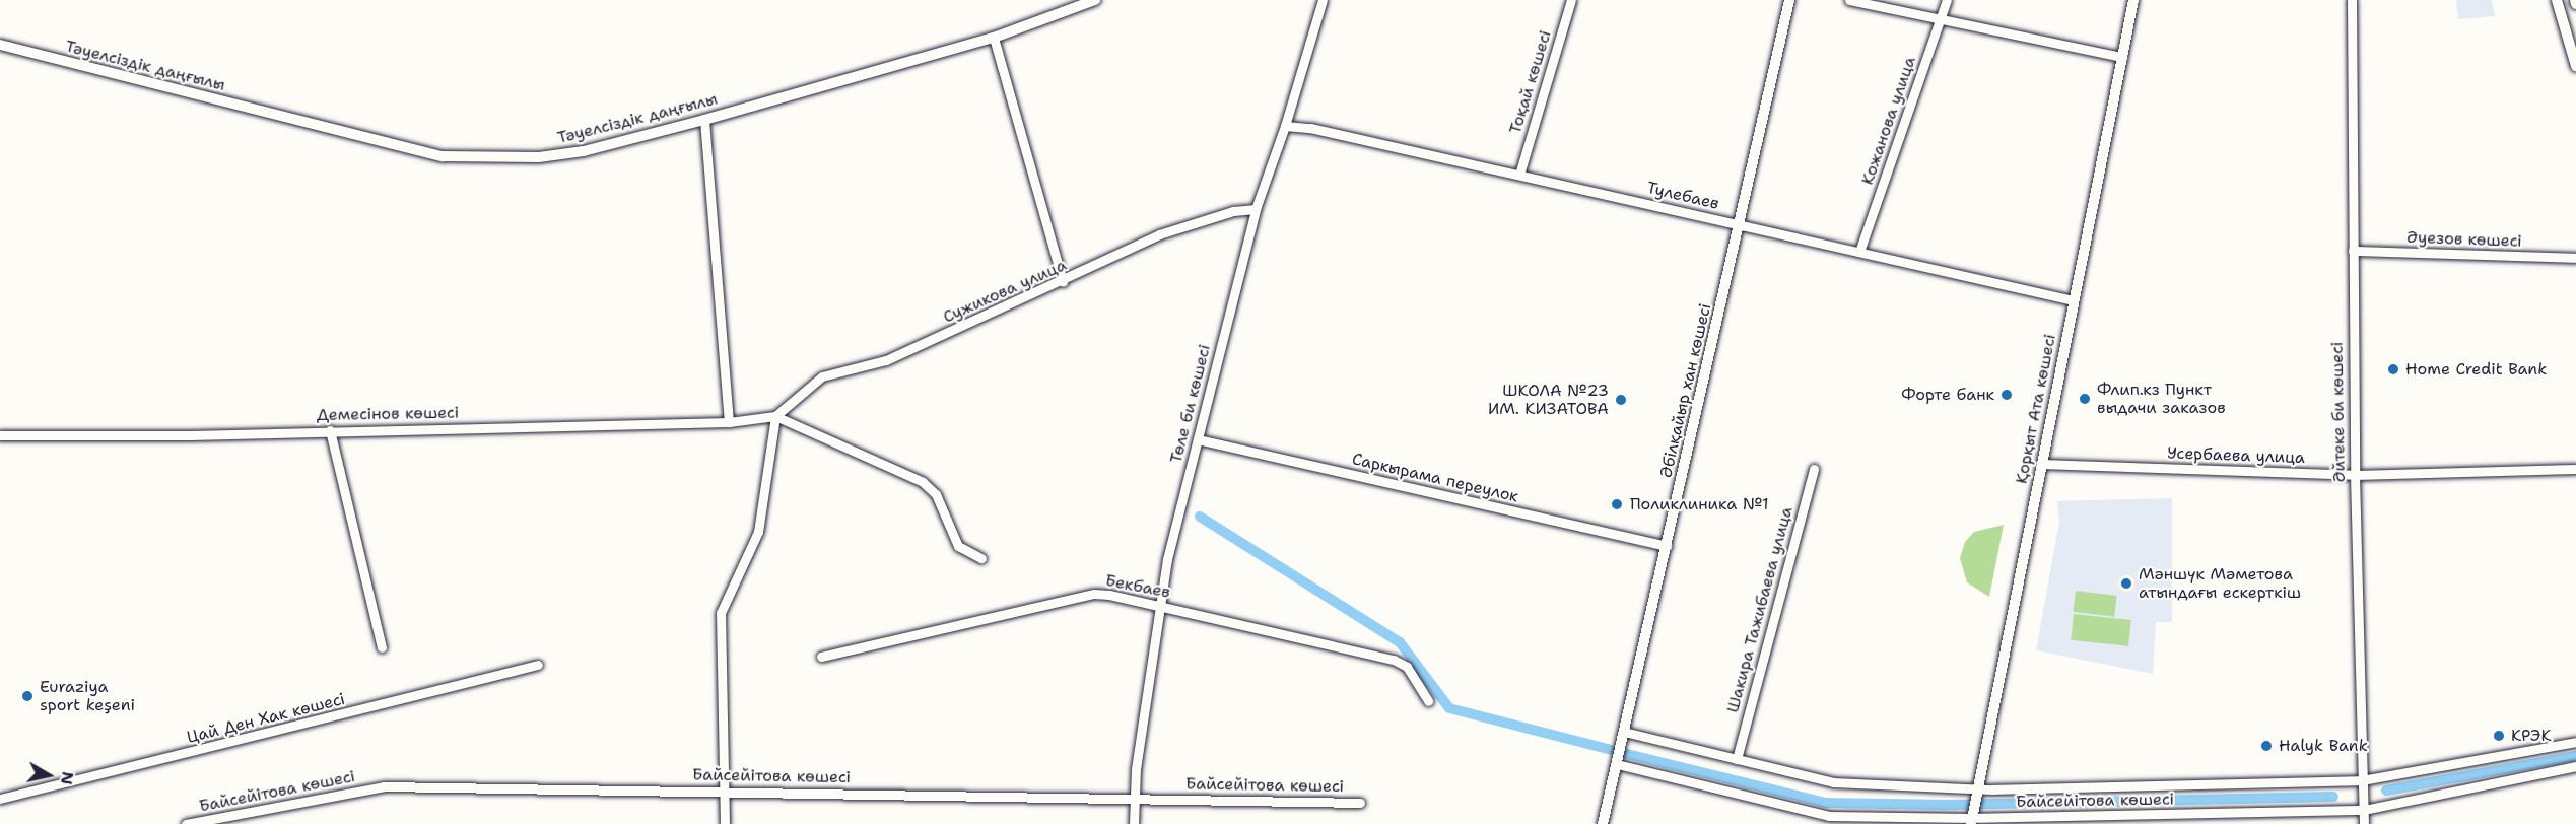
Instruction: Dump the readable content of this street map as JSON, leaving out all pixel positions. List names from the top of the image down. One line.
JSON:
{"streets":{"street":["Тәуелсіздік даңғылы","Тоқай көшесі","Кожанова улица","Тулебаев","Әуезов көшесі","Сужикова улица","Әбілқайыр хан көшесі","Төле би көшесі","Қорқыт Ата көшесі","Әйтеке би көшесі","Демесінов көшесі","Усербаева улица","Саркырама переулок","Бекбаев","Шакира Тажибаева улица","Цай Ден Хак көшесі","Байсейітова көшесі"]},"crossings":[["Тоқай көшесі","Тулебаев"],["Кожанова улица","Тулебаев"],["Тулебаев","Әбілқайыр хан көшесі"],["Тулебаев","Төле би көшесі"],["Тулебаев","Қорқыт Ата көшесі"],["Әуезов көшесі","Әйтеке би көшесі"],["Сужикова улица","Төле би көшесі"],["Сужикова улица","Демесінов көшесі"],["Әбілқайыр хан көшесі","Саркырама переулок"],["Әбілқайыр хан көшесі","Байсейітова көшесі"],["Төле би көшесі","Саркырама переулок"],["Төле би көшесі","Бекбаев"],["Төле би көшесі","Байсейітова көшесі"],["Қорқыт Ата көшесі","Усербаева улица"],["Қорқыт Ата көшесі","Байсейітова көшесі"],["Әйтеке би көшесі","Усербаева улица"],["Әйтеке би көшесі","Байсейітова көшесі"],["Шакира Тажибаева улица","Байсейітова көшесі"]],"places":["Home Credit Bank","Форте банк","Флип.кз Пункт выдачи заказов","ШКОЛА №23 ИМ. КИЗАТОВА","Поликлиника №1","Мәншүк Мәметова атындағы ескерткіш","Euraziya sport keşeni","КРЭК","Halyk Bank"],"north":"right"}
